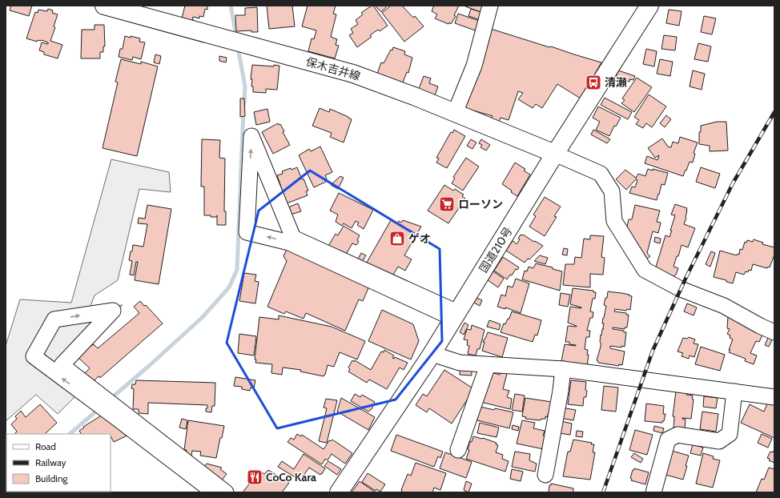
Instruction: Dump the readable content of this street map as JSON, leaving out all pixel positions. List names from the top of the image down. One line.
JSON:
{"streets":{"main road":["保木吉井線","国道210号"]},"crossings":[["保木吉井線","国道210号"]],"places":{"bus stop":["清瀬"],"supermarket":["ローソン"],"shop":["ゲオ"],"restaurant":["CoCo Kara"]},"legend":["Road","Railway","Building"]}
